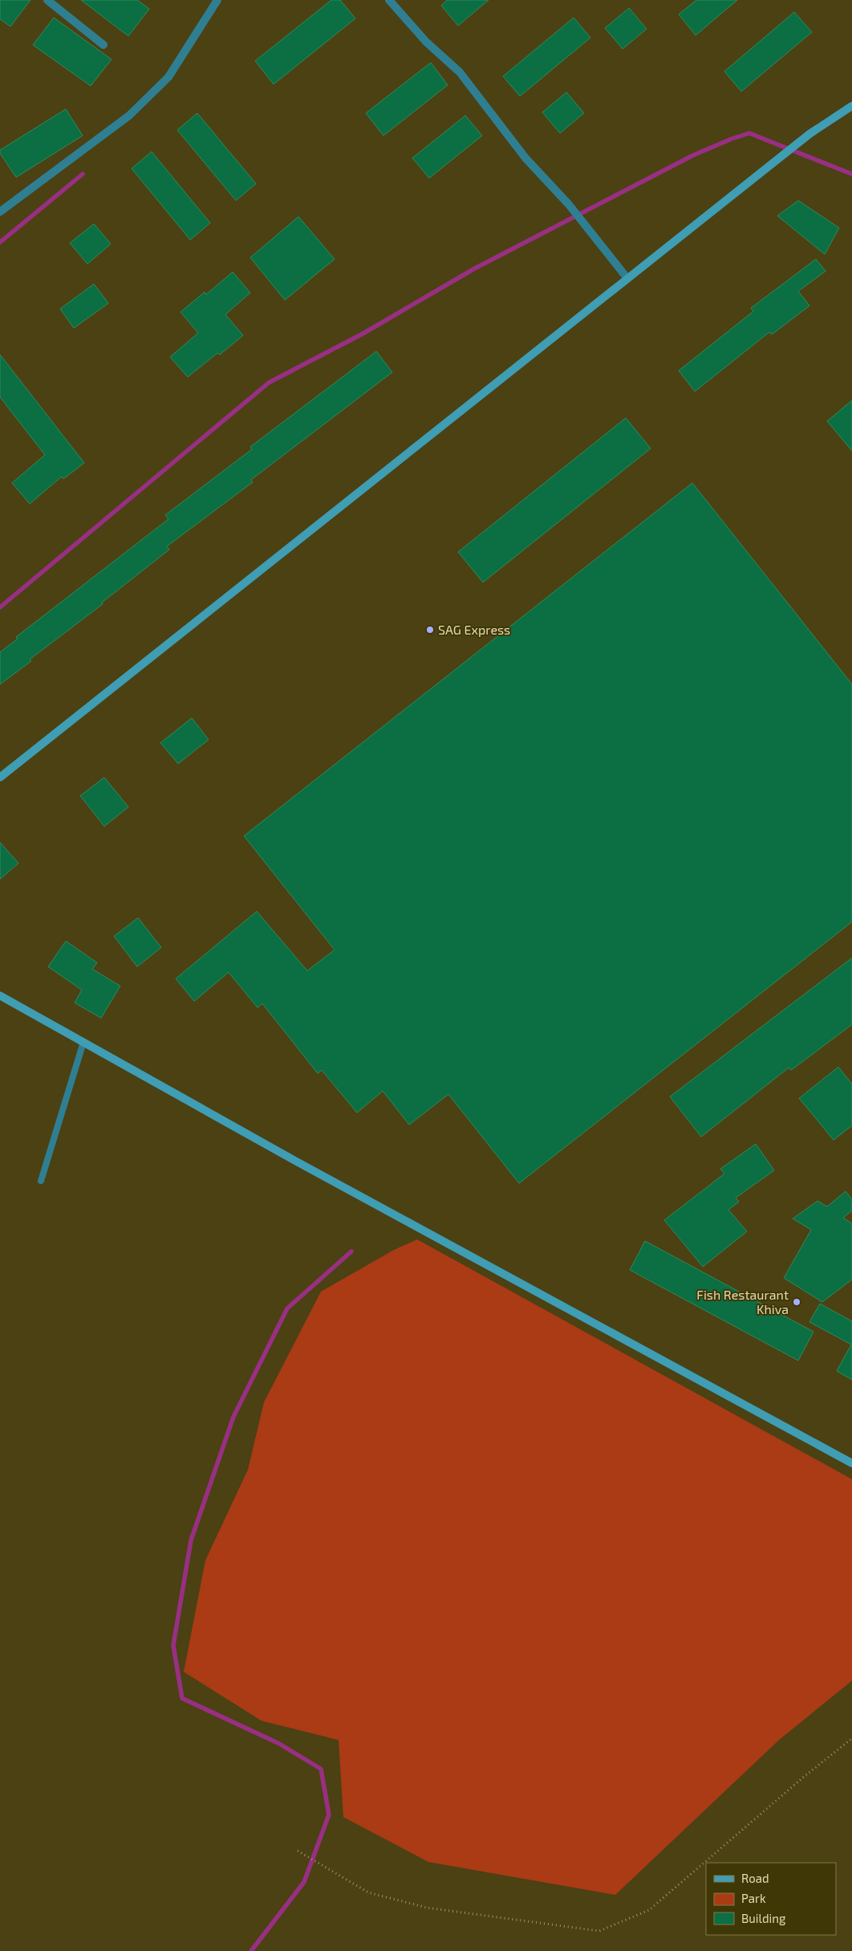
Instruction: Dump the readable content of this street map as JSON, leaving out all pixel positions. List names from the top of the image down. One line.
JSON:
{"places":["SAG Express","Fish Restaurant Khiva"],"legend":["Road","Park","Building"]}
